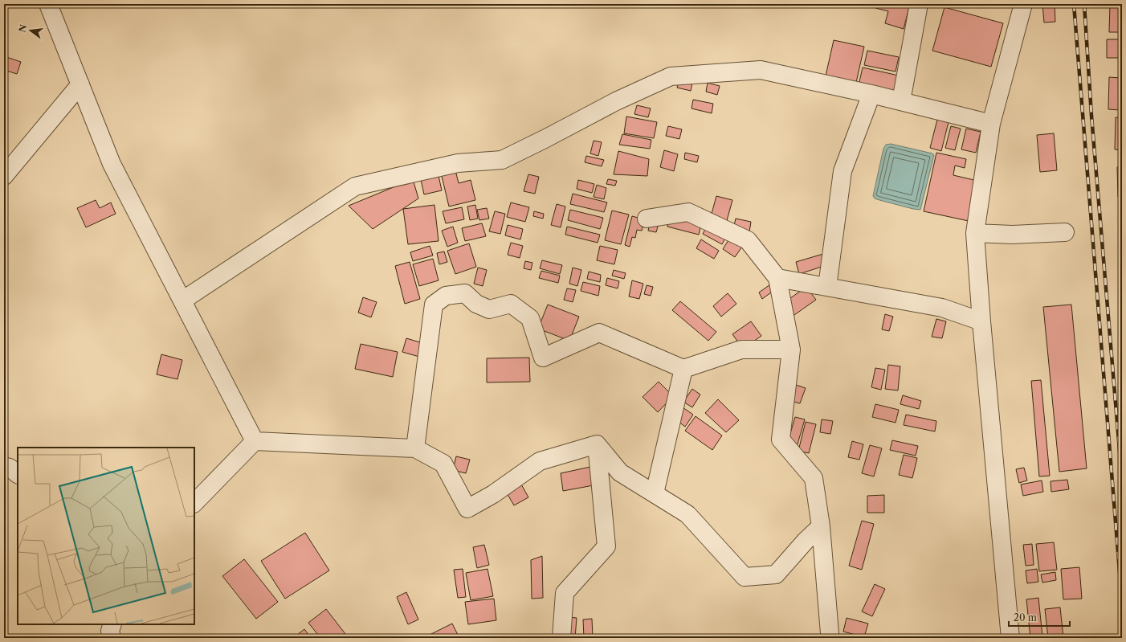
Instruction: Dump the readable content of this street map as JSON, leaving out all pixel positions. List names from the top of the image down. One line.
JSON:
{"scale_bar":"20 m","north":"left"}
